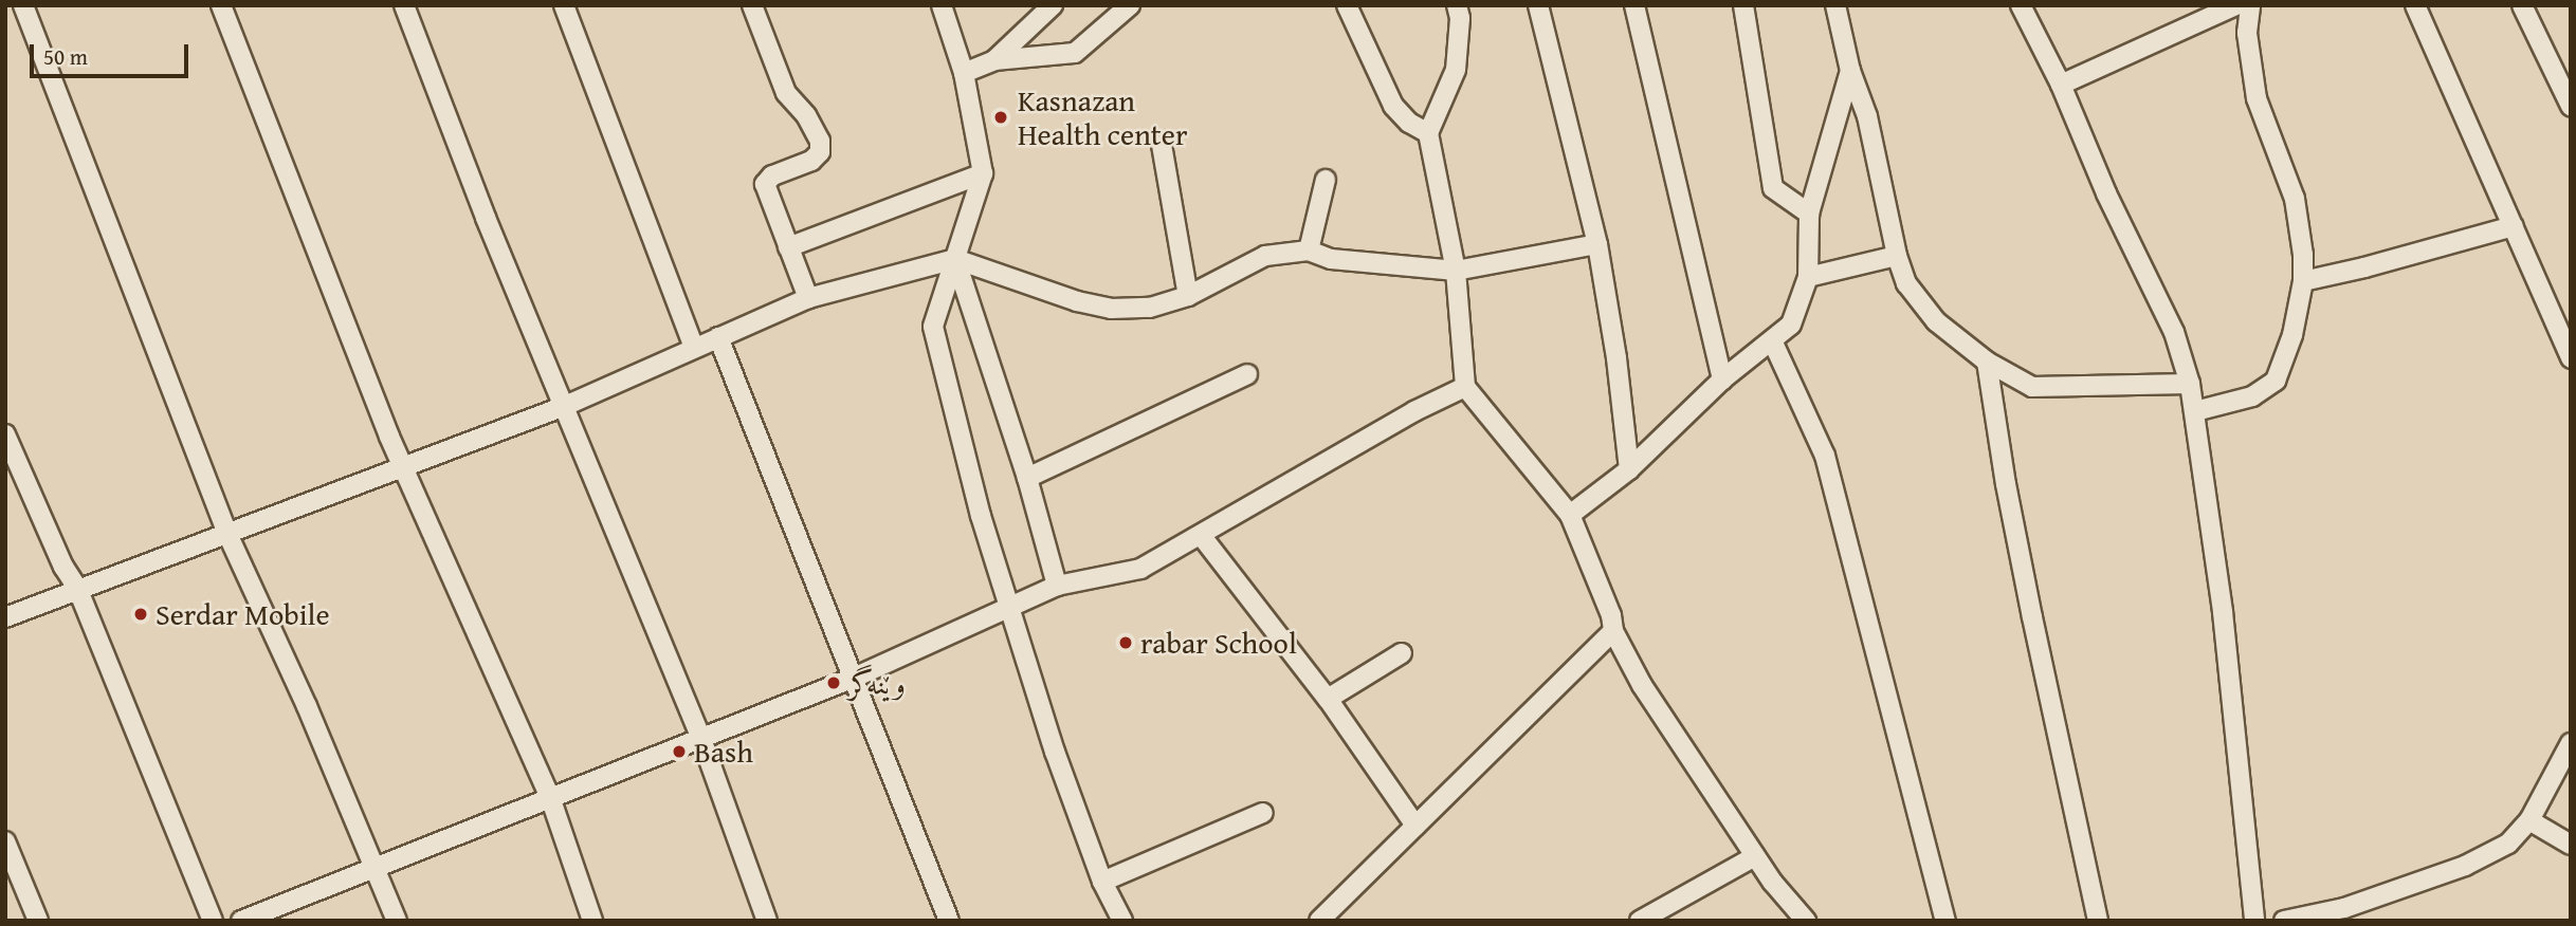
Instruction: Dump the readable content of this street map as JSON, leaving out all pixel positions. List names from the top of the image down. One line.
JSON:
{"places":["Kasnazan Health center","Serdar Mobile","rabar School","وێنەگر","Bash"],"scale_bar":"50 m"}
